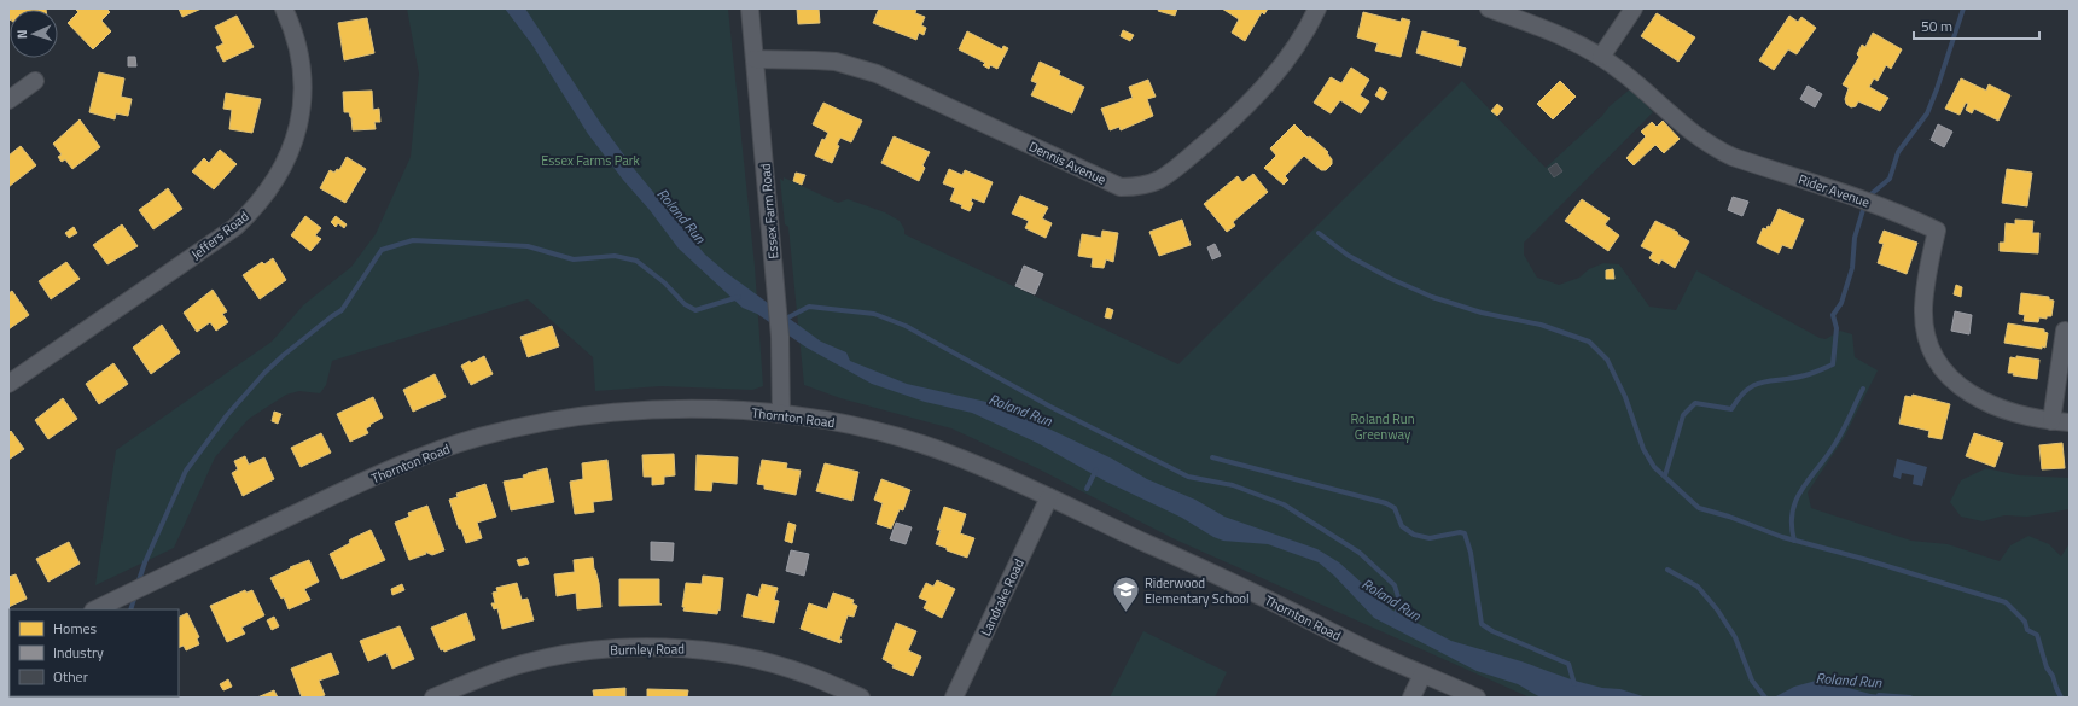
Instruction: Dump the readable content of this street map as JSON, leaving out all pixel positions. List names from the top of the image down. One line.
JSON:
{"streets":{"street":["Dennis Avenue","Rider Avenue","Essex Farm Road","Jeffers Road","Thornton Road","Landrake Road","Burnley Road"]},"crossings":[["Dennis Avenue","Essex Farm Road"],["Essex Farm Road","Thornton Road"],["Thornton Road","Landrake Road"]],"water":["Roland Run"],"parks":["Essex Farms Park","Roland Run Greenway"],"places":{"school or university":["Riderwood Elementary School"]},"legend":["Homes","Industry","Other"],"scale_bar":"50 m","north":"left"}
